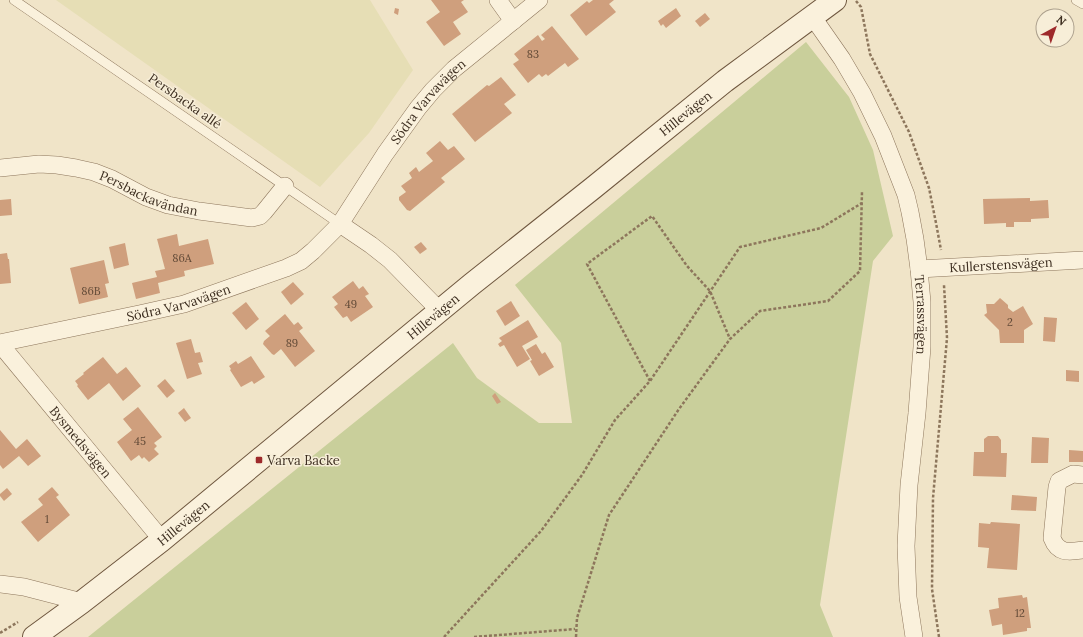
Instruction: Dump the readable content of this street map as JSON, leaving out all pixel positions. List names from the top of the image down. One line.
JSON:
{"streets":{"street":["Södra Varvavägen","Hillevägen","Persbackavändan","Kullerstensvägen","Terrassvägen","Bysmedsvägen"],"lane":["Persbacka allé"]},"crossings":[["Persbacka allé","Södra Varvavägen"],["Persbacka allé","Persbackavändan"],["Södra Varvavägen","Bysmedsvägen"],["Hillevägen","Terrassvägen"],["Hillevägen","Bysmedsvägen"],["Kullerstensvägen","Terrassvägen"]],"places":{"transit":["Varva Backe"]},"house_numbers":["83","86A","86B","49","2","89","45","1","12"],"north":"top right"}
